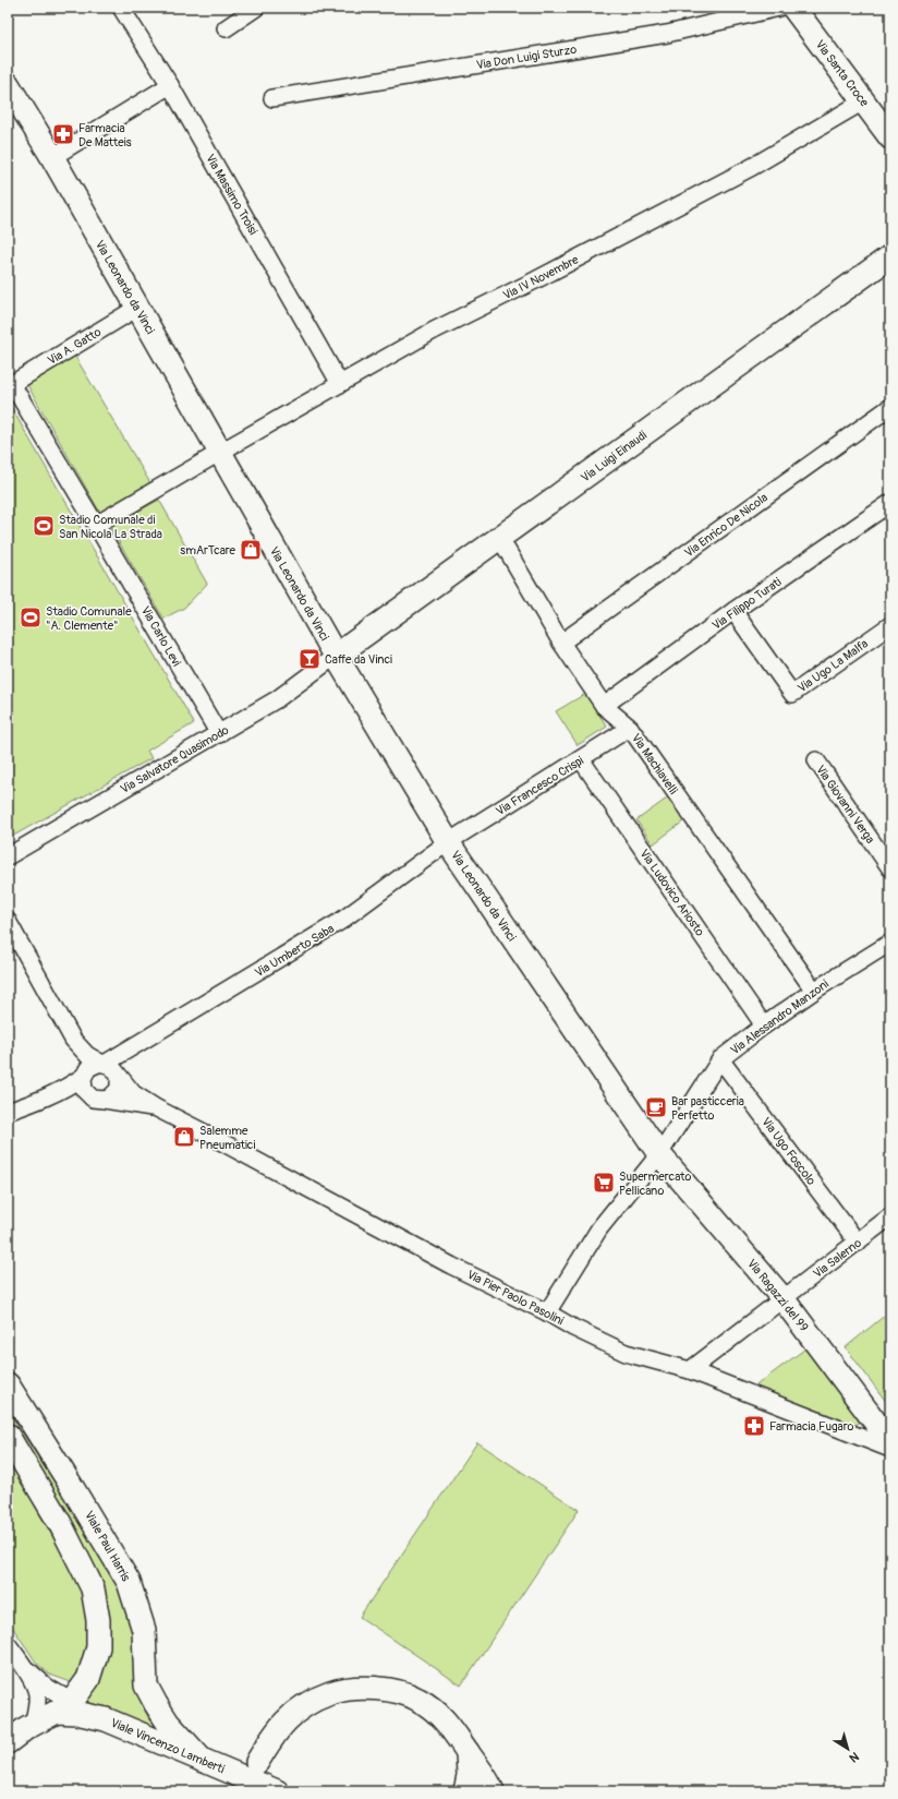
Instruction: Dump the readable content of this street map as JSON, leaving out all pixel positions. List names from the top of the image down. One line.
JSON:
{"streets":{"street":["Via Don Luigi Sturzo","Via Santa Croce","Via Massimo Troisi","Via IV Novembre","Via Leonardo da Vinci","Via A. Gatto","Via Luigi Einaudi","Via Enrico De Nicola","Via Filippo Turati","Via Carlo Levi","Via Ugo La Malfa","Via Salvatore Quasimodo","Via Machiavelli","Via Francesco Crispi","Via Giovanni Verga","Via Ludovico Ariosto","Via Umberto Saba","Via Alessandro Manzoni","Via Ugo Foscolo","Via Salerno","Via Ragazzi del 99","Via Pier Paolo Pasolini","Viale Paul Harris","Viale Vincenzo Lamberti"]},"crossings":[["Via Santa Croce","Via IV Novembre"],["Via Massimo Troisi","Via IV Novembre"],["Via IV Novembre","Via Leonardo da Vinci"],["Via IV Novembre","Via Carlo Levi"],["Via Leonardo da Vinci","Via A. Gatto"],["Via Leonardo da Vinci","Via Luigi Einaudi"],["Via Leonardo da Vinci","Via Salvatore Quasimodo"],["Via Leonardo da Vinci","Via Francesco Crispi"],["Via Leonardo da Vinci","Via Umberto Saba"],["Via Leonardo da Vinci","Via Alessandro Manzoni"],["Via Leonardo da Vinci","Via Ragazzi del 99"],["Via A. Gatto","Via Carlo Levi"],["Via Luigi Einaudi","Via Salvatore Quasimodo"],["Via Luigi Einaudi","Via Machiavelli"],["Via Enrico De Nicola","Via Machiavelli"],["Via Filippo Turati","Via Ugo La Malfa"],["Via Filippo Turati","Via Machiavelli"],["Via Carlo Levi","Via Salvatore Quasimodo"],["Via Machiavelli","Via Francesco Crispi"],["Via Machiavelli","Via Alessandro Manzoni"],["Via Francesco Crispi","Via Ludovico Ariosto"],["Via Francesco Crispi","Via Umberto Saba"],["Via Ludovico Ariosto","Via Alessandro Manzoni"],["Via Umberto Saba","Via Pier Paolo Pasolini"],["Via Alessandro Manzoni","Via Ugo Foscolo"],["Via Alessandro Manzoni","Via Ragazzi del 99"],["Via Alessandro Manzoni","Via Pier Paolo Pasolini"],["Via Ugo Foscolo","Via Salerno"],["Via Salerno","Via Ragazzi del 99"],["Via Salerno","Via Pier Paolo Pasolini"],["Viale Paul Harris","Viale Vincenzo Lamberti"]],"places":{"pharmacy":["Farmacia De Matteis","Farmacia Fugaro"],"sports":["Stadio Comunale di San Nicola La Strada","Stadio Comunale \"A. Clemente\""],"shop":["smArTcare","Salemme Pneumatici"],"bar":["Caffe da Vinci"],"cafe":["Bar pasticceria Perfetto"],"supermarket":["Supermercato Pellicano"]},"north":"bottom right"}
